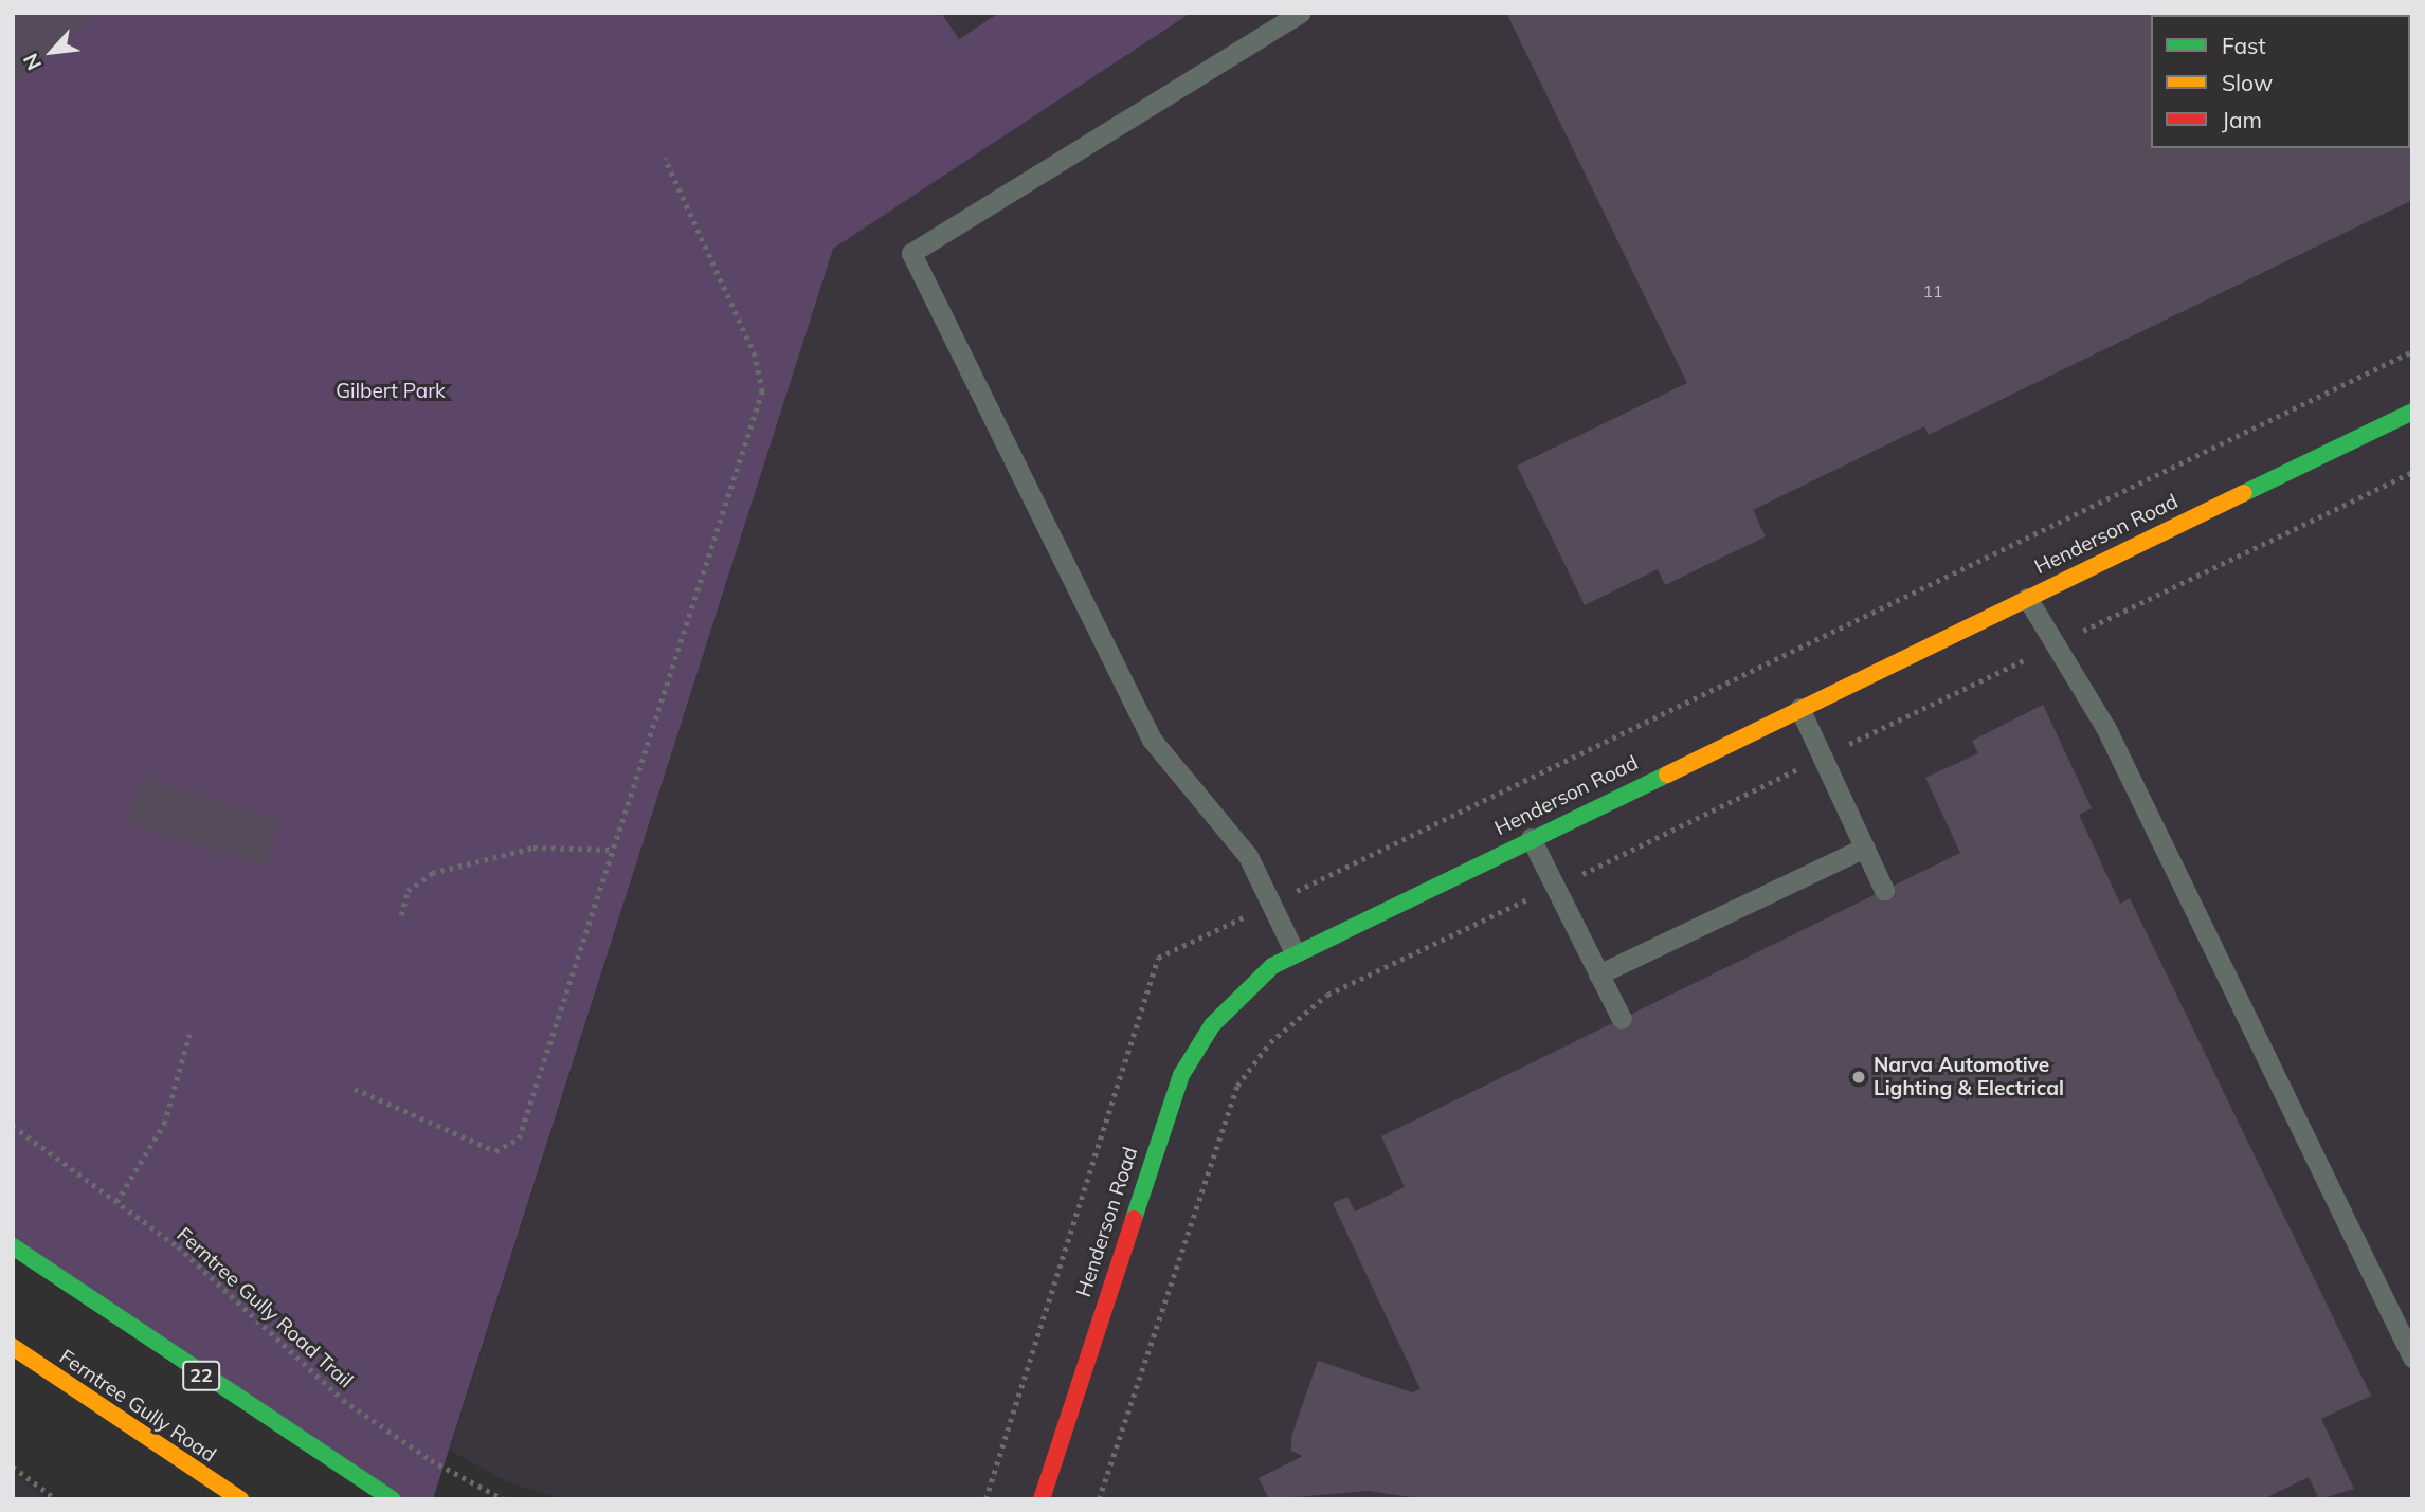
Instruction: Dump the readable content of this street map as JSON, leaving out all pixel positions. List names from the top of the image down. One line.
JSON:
{"streets":{"street":["Henderson Road","22","Ferntree Gully Road"],"path":["Ferntree Gully Road Trail"]},"parks":["Gilbert Park"],"places":["Narva Automotive Lighting & Electrical"],"house_numbers":["11"],"legend":["Fast","Slow","Jam"],"north":"bottom left"}
